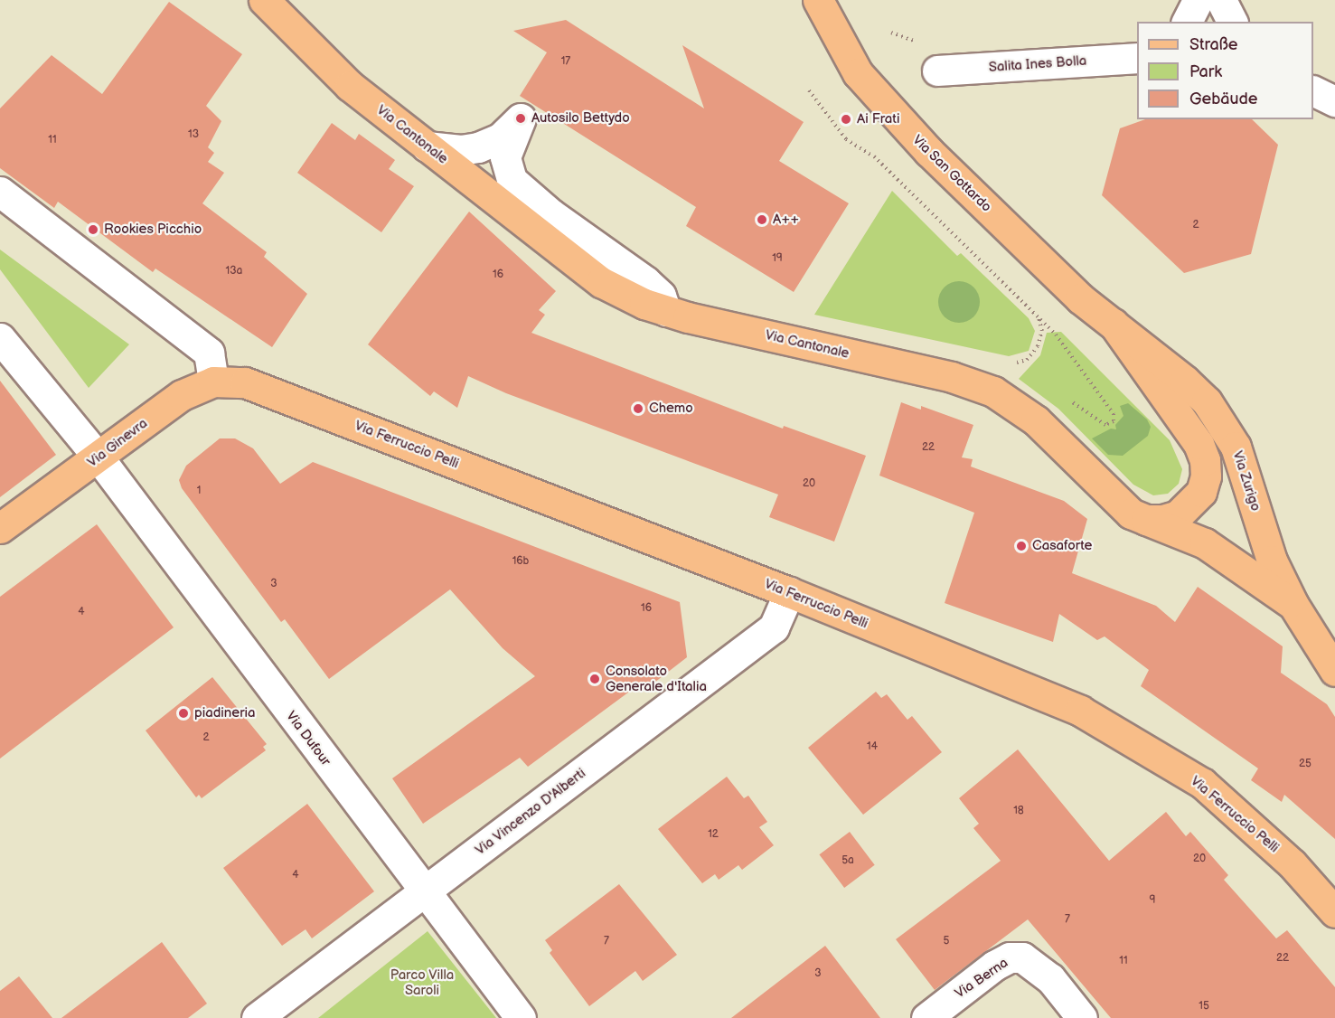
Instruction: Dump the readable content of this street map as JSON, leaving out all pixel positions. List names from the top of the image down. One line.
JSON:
{"streets":{"main road":["Via Cantonale","Via San Gottardo","Via Ginevra","Via Ferruccio Pelli","Via Zurigo"],"street":["Salita Ines Bolla","Via Dufour","Via Vincenzo D'Alberti","Via Berna"]},"crossings":[["Via Cantonale","Via Zurigo"],["Via San Gottardo","Via Zurigo"],["Via Ginevra","Via Ferruccio Pelli"],["Via Ginevra","Via Dufour"],["Via Ferruccio Pelli","Via Vincenzo D'Alberti"],["Via Dufour","Via Vincenzo D'Alberti"]],"parks":["Parco Villa Saroli"],"places":["Autosilo Bettydo","Ai Frati","A++","Rookies Picchio","Chemo","Casaforte","Consolato Generale d'Italia","piadineria"],"house_numbers":["17","13","11","2","19","13a","16","22","20","1","16b","3","16","4","2","14","25","18","12","20","5a","4","9","7","7","5","22","11","3","15"],"legend":["Straße","Park","Gebäude"]}
